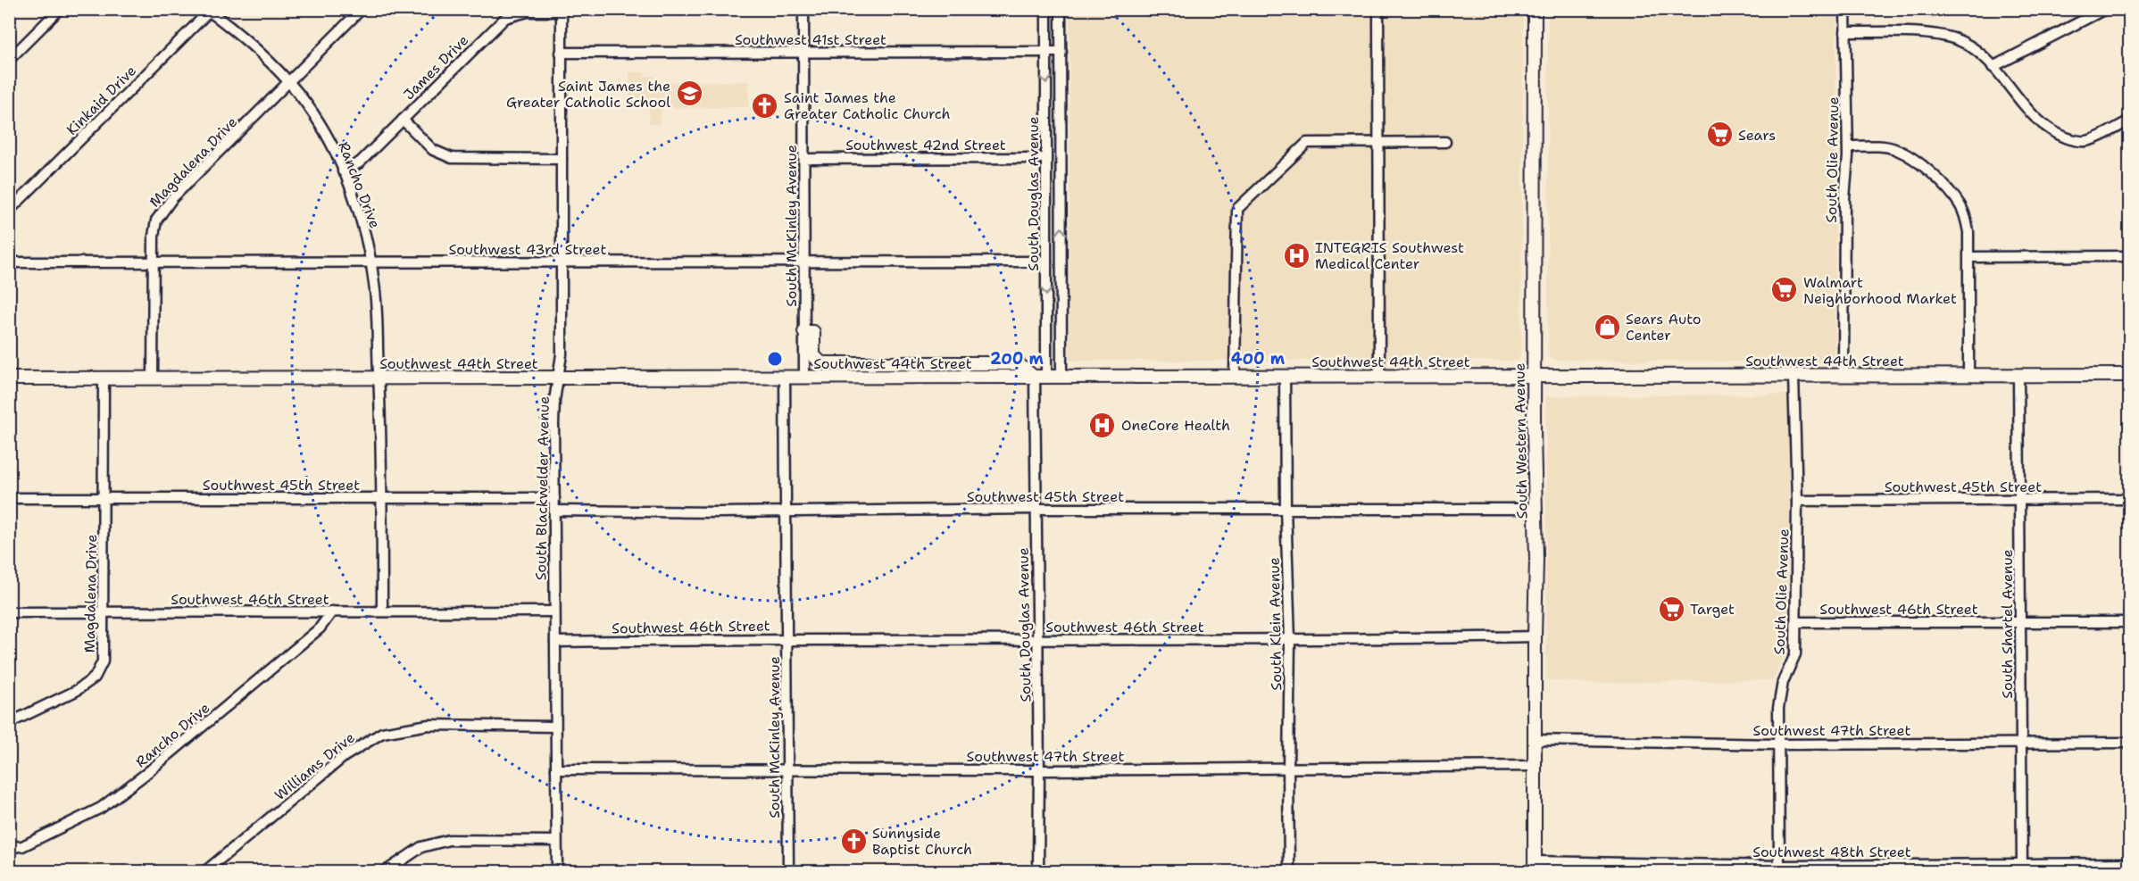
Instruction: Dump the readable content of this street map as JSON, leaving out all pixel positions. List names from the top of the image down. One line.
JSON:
{"streets":{"main road":["Southwest 44th Street","South Western Avenue"],"street":["Southwest 41st Street","James Drive","Kinkaid Drive","Southwest 42nd Street","South Olie Avenue","Magdalena Drive","Rancho Drive","South Douglas Avenue","South McKinley Avenue","Southwest 43rd Street","Southwest 45th Street","South Blackwelder Avenue","Southwest 46th Street","South Klein Avenue","South Shartel Avenue","Southwest 47th Street","Williams Drive","Southwest 48th Street"]},"crossings":[["Southwest 41st Street","South Douglas Avenue"],["Southwest 41st Street","South McKinley Avenue"],["Southwest 41st Street","South Blackwelder Avenue"],["James Drive","Rancho Drive"],["James Drive","South Blackwelder Avenue"],["Kinkaid Drive","Rancho Drive"],["Southwest 42nd Street","South Douglas Avenue"],["Southwest 42nd Street","South McKinley Avenue"],["South Olie Avenue","Southwest 44th Street"],["South Olie Avenue","Southwest 45th Street"],["South Olie Avenue","Southwest 46th Street"],["South Olie Avenue","Southwest 47th Street"],["South Olie Avenue","Southwest 48th Street"],["Magdalena Drive","Rancho Drive"],["Magdalena Drive","Southwest 43rd Street"],["Magdalena Drive","Southwest 44th Street"],["Magdalena Drive","Southwest 45th Street"],["Magdalena Drive","Southwest 46th Street"],["Rancho Drive","Southwest 43rd Street"],["Rancho Drive","Southwest 44th Street"],["Rancho Drive","Southwest 45th Street"],["Rancho Drive","Southwest 46th Street"],["South Douglas Avenue","Southwest 43rd Street"],["South Douglas Avenue","Southwest 44th Street"],["South Douglas Avenue","Southwest 45th Street"],["South Douglas Avenue","Southwest 46th Street"],["South Douglas Avenue","Southwest 47th Street"],["South McKinley Avenue","Southwest 43rd Street"],["South McKinley Avenue","Southwest 44th Street"],["South McKinley Avenue","Southwest 45th Street"],["South McKinley Avenue","Southwest 46th Street"],["South McKinley Avenue","Southwest 47th Street"],["Southwest 43rd Street","South Blackwelder Avenue"],["Southwest 44th Street","South Western Avenue"],["Southwest 44th Street","South Blackwelder Avenue"],["Southwest 44th Street","South Klein Avenue"],["Southwest 44th Street","South Shartel Avenue"],["South Western Avenue","Southwest 45th Street"],["South Western Avenue","Southwest 46th Street"],["South Western Avenue","Southwest 47th Street"],["South Western Avenue","Southwest 48th Street"],["Southwest 45th Street","South Blackwelder Avenue"],["Southwest 45th Street","South Klein Avenue"],["Southwest 45th Street","South Shartel Avenue"],["South Blackwelder Avenue","Southwest 46th Street"],["South Blackwelder Avenue","Southwest 47th Street"],["South Blackwelder Avenue","Williams Drive"],["Southwest 46th Street","South Klein Avenue"],["Southwest 46th Street","South Shartel Avenue"],["South Klein Avenue","Southwest 47th Street"],["South Shartel Avenue","Southwest 47th Street"],["South Shartel Avenue","Southwest 48th Street"]],"places":{"school or university":["Saint James the Greater Catholic School"],"church":["Saint James the Greater Catholic Church","Sunnyside Baptist Church"],"supermarket":["Sears","Walmart Neighborhood Market","Target"],"hospital":["INTEGRIS Southwest Medical Center","OneCore Health"],"shop":["Sears Auto Center"]},"rings":["200 m","400 m"]}
